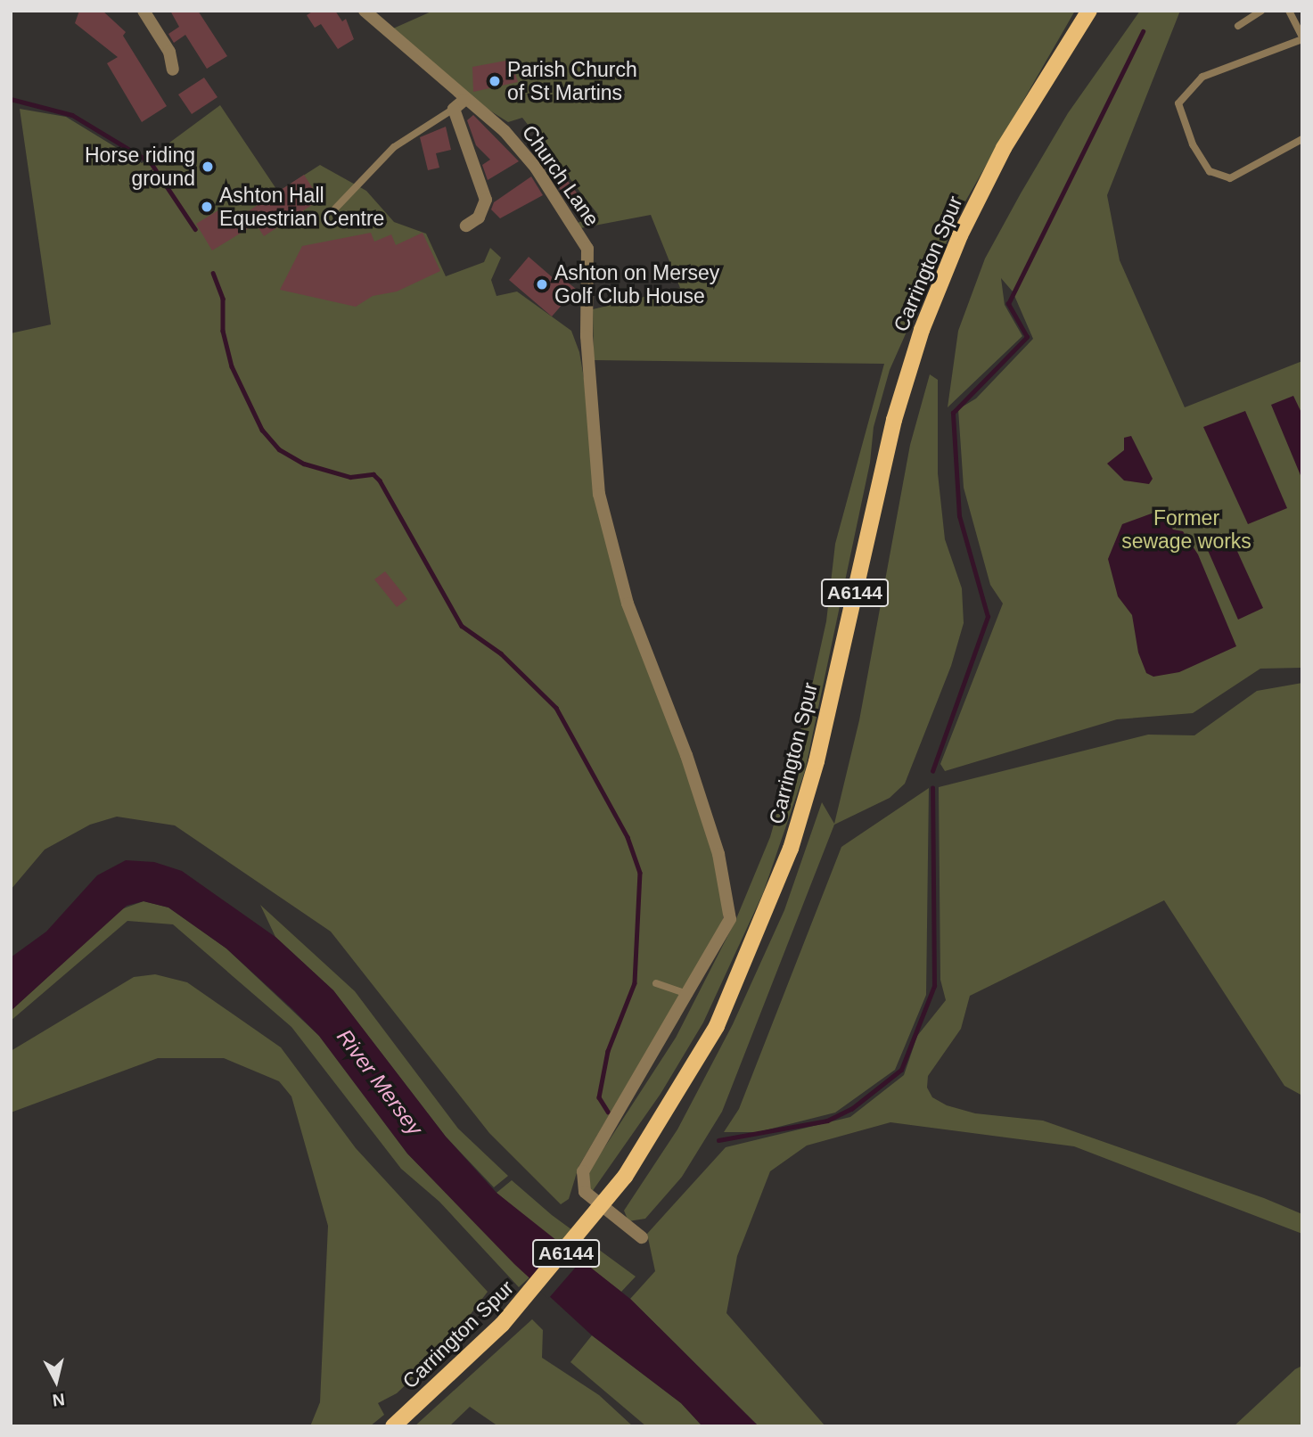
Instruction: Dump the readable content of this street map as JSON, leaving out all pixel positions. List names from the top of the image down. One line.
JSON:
{"streets":{"main road":["Carrington Spur","A6144"],"street":["Church Lane"]},"water":["River Mersey"],"parks":["Former sewage works"],"places":["Parish Church of St Martins","Horse riding ground","Ashton Hall Equestrian Centre","Ashton on Mersey Golf Club House"],"north":"bottom"}
